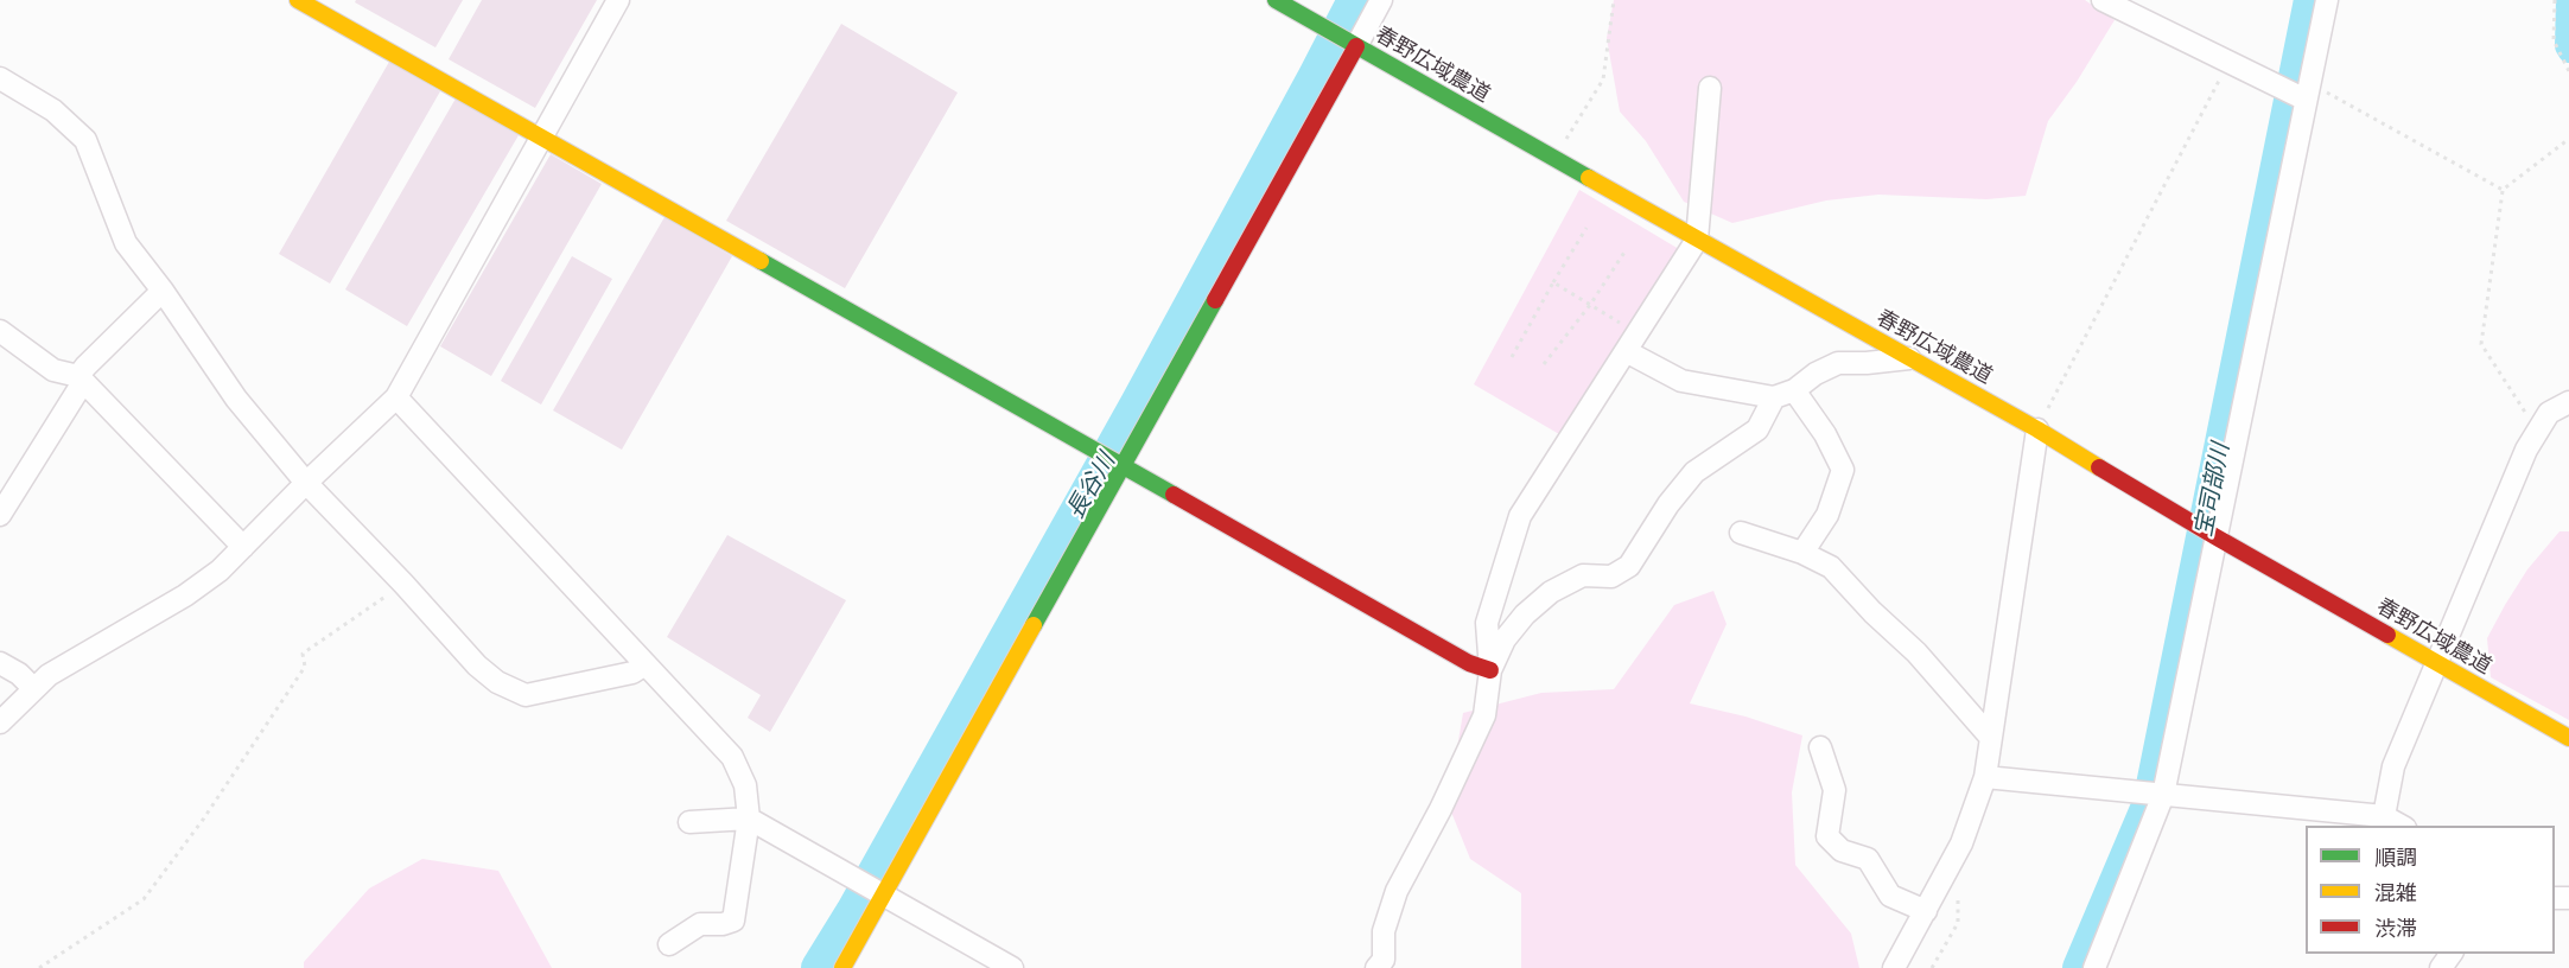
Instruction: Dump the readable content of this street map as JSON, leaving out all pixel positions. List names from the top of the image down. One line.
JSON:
{"streets":{"street":["春野広域農道"]},"water":["長谷川","宝司部川"],"legend":["順調","混雑","渋滞"]}
